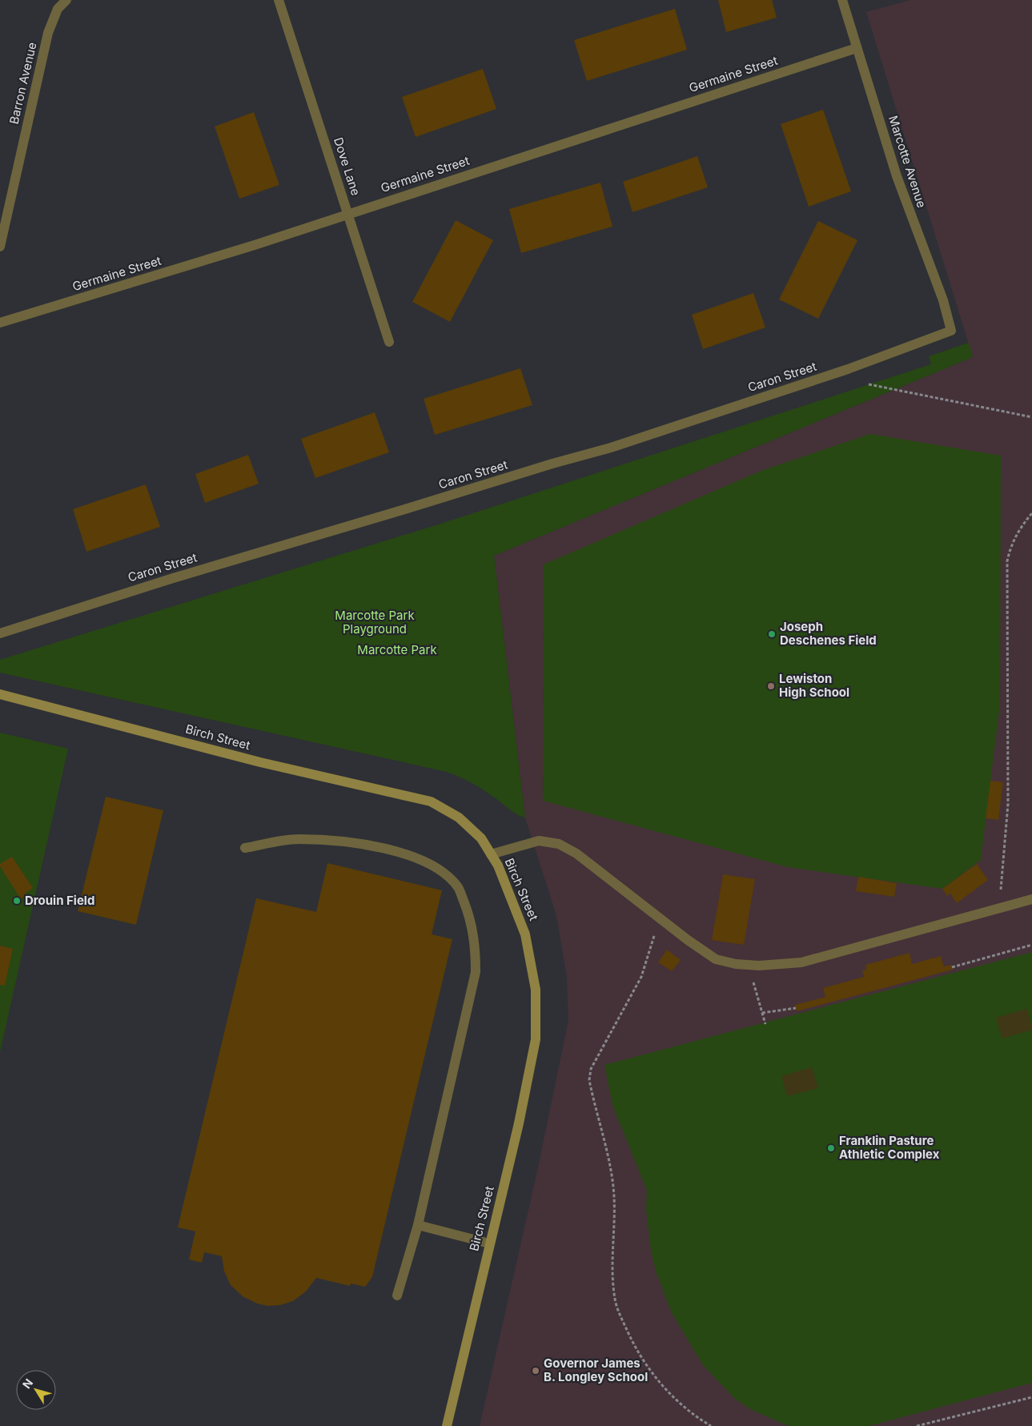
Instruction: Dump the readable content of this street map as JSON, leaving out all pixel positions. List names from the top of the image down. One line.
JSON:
{"streets":{"street":["Germaine Street","Barron Avenue","Marcotte Avenue","Dove Lane","Caron Street","Birch Street"]},"crossings":[["Germaine Street","Marcotte Avenue"],["Germaine Street","Dove Lane"],["Marcotte Avenue","Caron Street"]],"parks":["Marcotte Park Playground","Marcotte Park"],"places":["Joseph Deschenes Field","Lewiston High School","Drouin Field","Franklin Pasture Athletic Complex","Governor James B. Longley School"],"north":"top left"}
